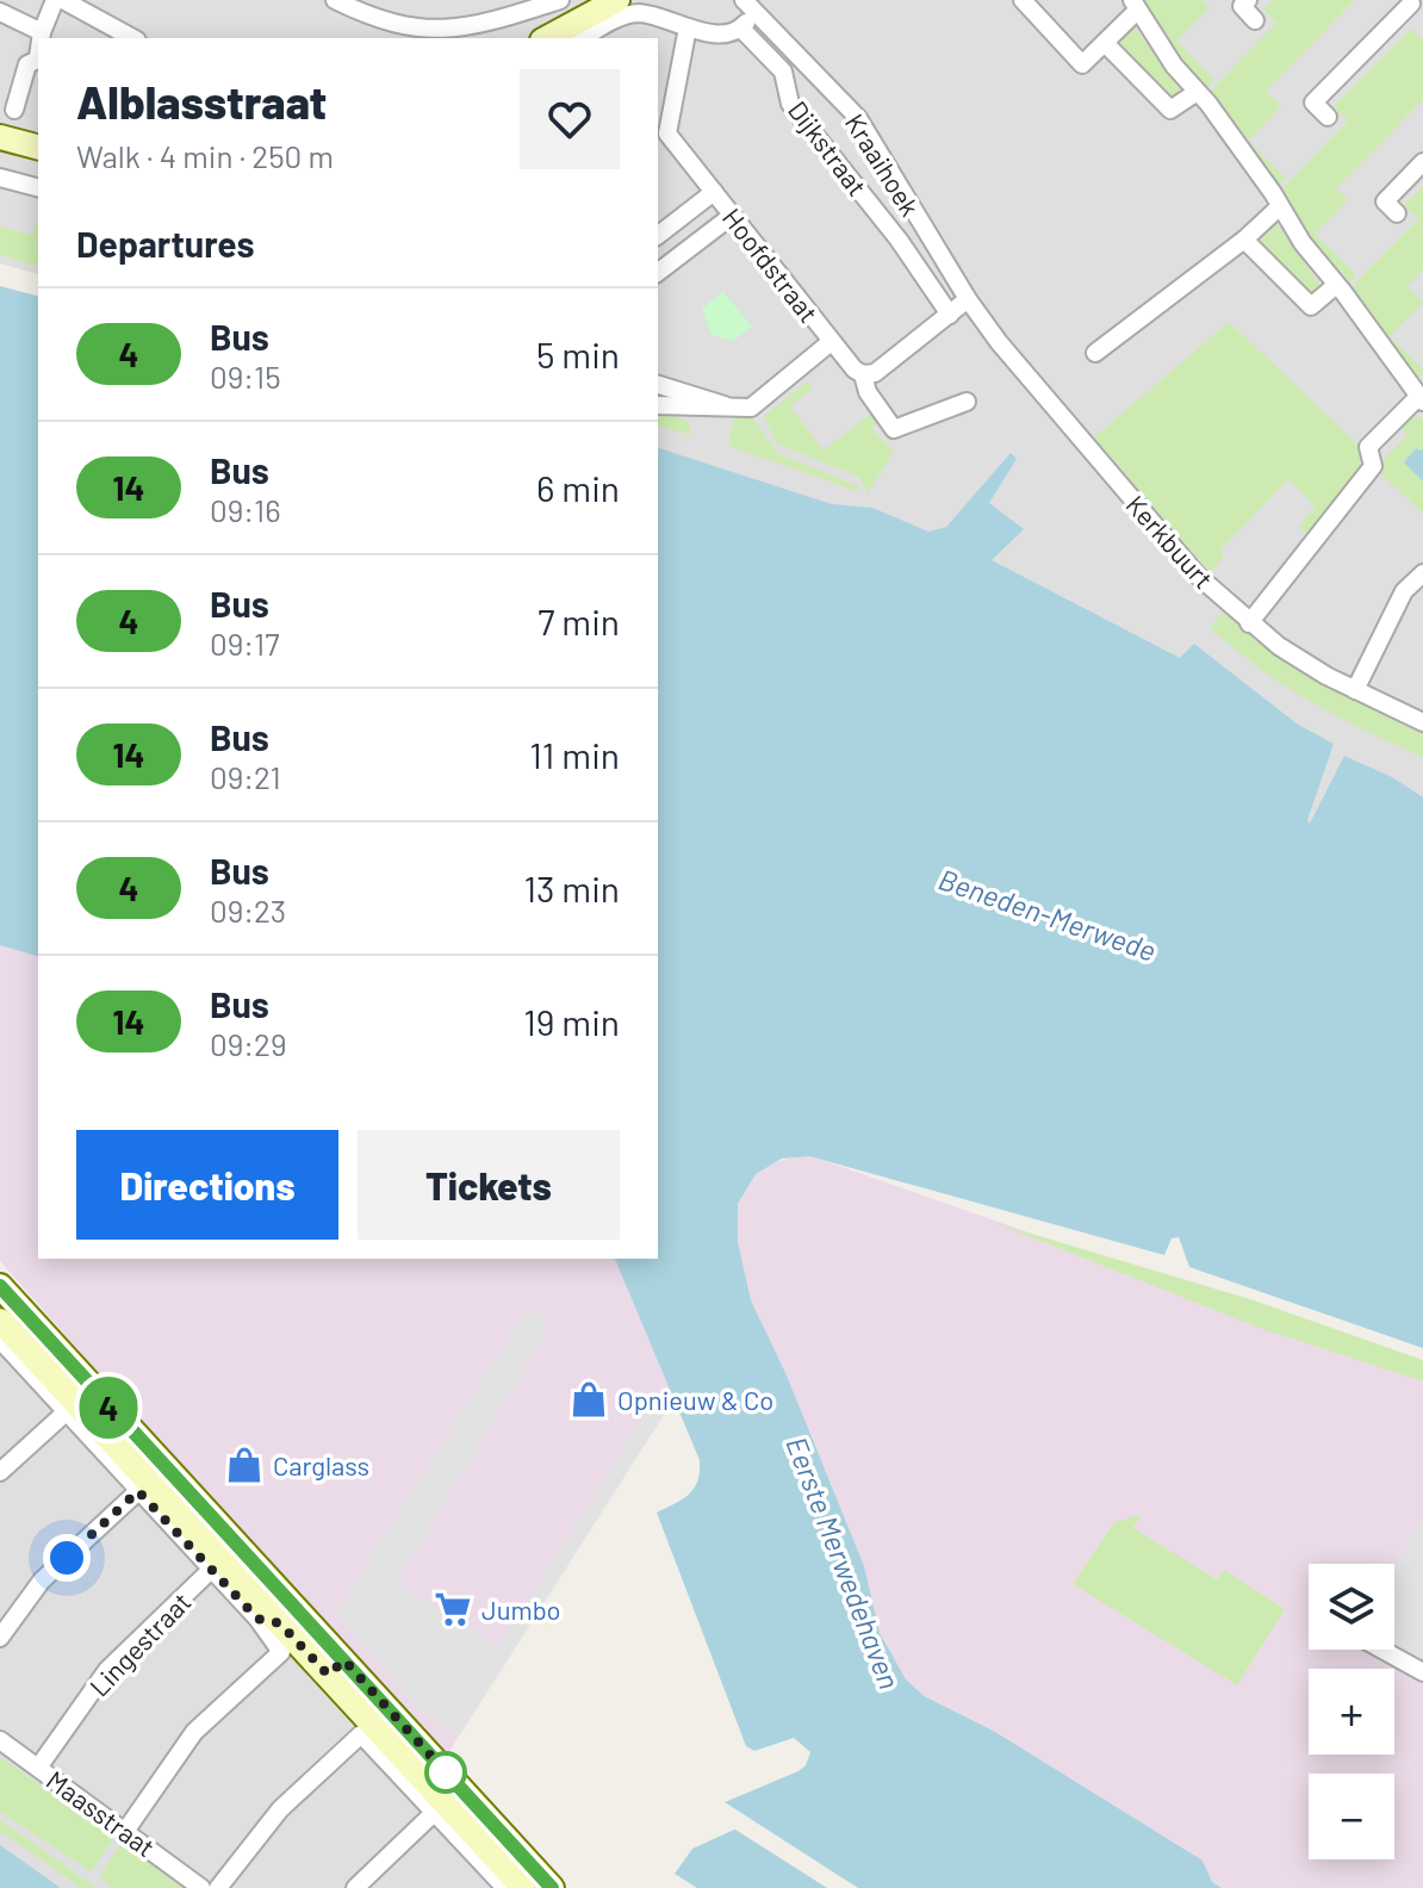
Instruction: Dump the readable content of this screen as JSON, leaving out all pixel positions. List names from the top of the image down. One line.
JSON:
{"streets":{"street":["Dijkstraat","Kraaihoek","Hoofdstraat","Kerkbuurt","Lingestraat","Maasstraat"]},"crossings":[["Kraaihoek","Kerkbuurt"],["Lingestraat","Maasstraat"]],"water":["Beneden-Merwede","Eerste Merwedehaven"],"places":{"shop":["Opnieuw & Co","Carglass"],"supermarket":["Jumbo"]},"lines":["bus line 4"],"page":{"on_map":"4","heading":[["Alblasstraat","Walk · 4 min · 250 m"],"Departures"],"list":[{"mark":"4","name":"Bus","note":"09:15","value":"5 min"},{"mark":"14","name":"Bus","note":"09:16","value":"6 min"},{"mark":"4","name":"Bus","note":"09:17","value":"7 min"},{"mark":"14","name":"Bus","note":"09:21","value":"11 min"},{"mark":"4","name":"Bus","note":"09:23","value":"13 min"},{"mark":"14","name":"Bus","note":"09:29","value":"19 min"}],"buttons":["Directions","Tickets"],"map_buttons":["+","−"]}}
